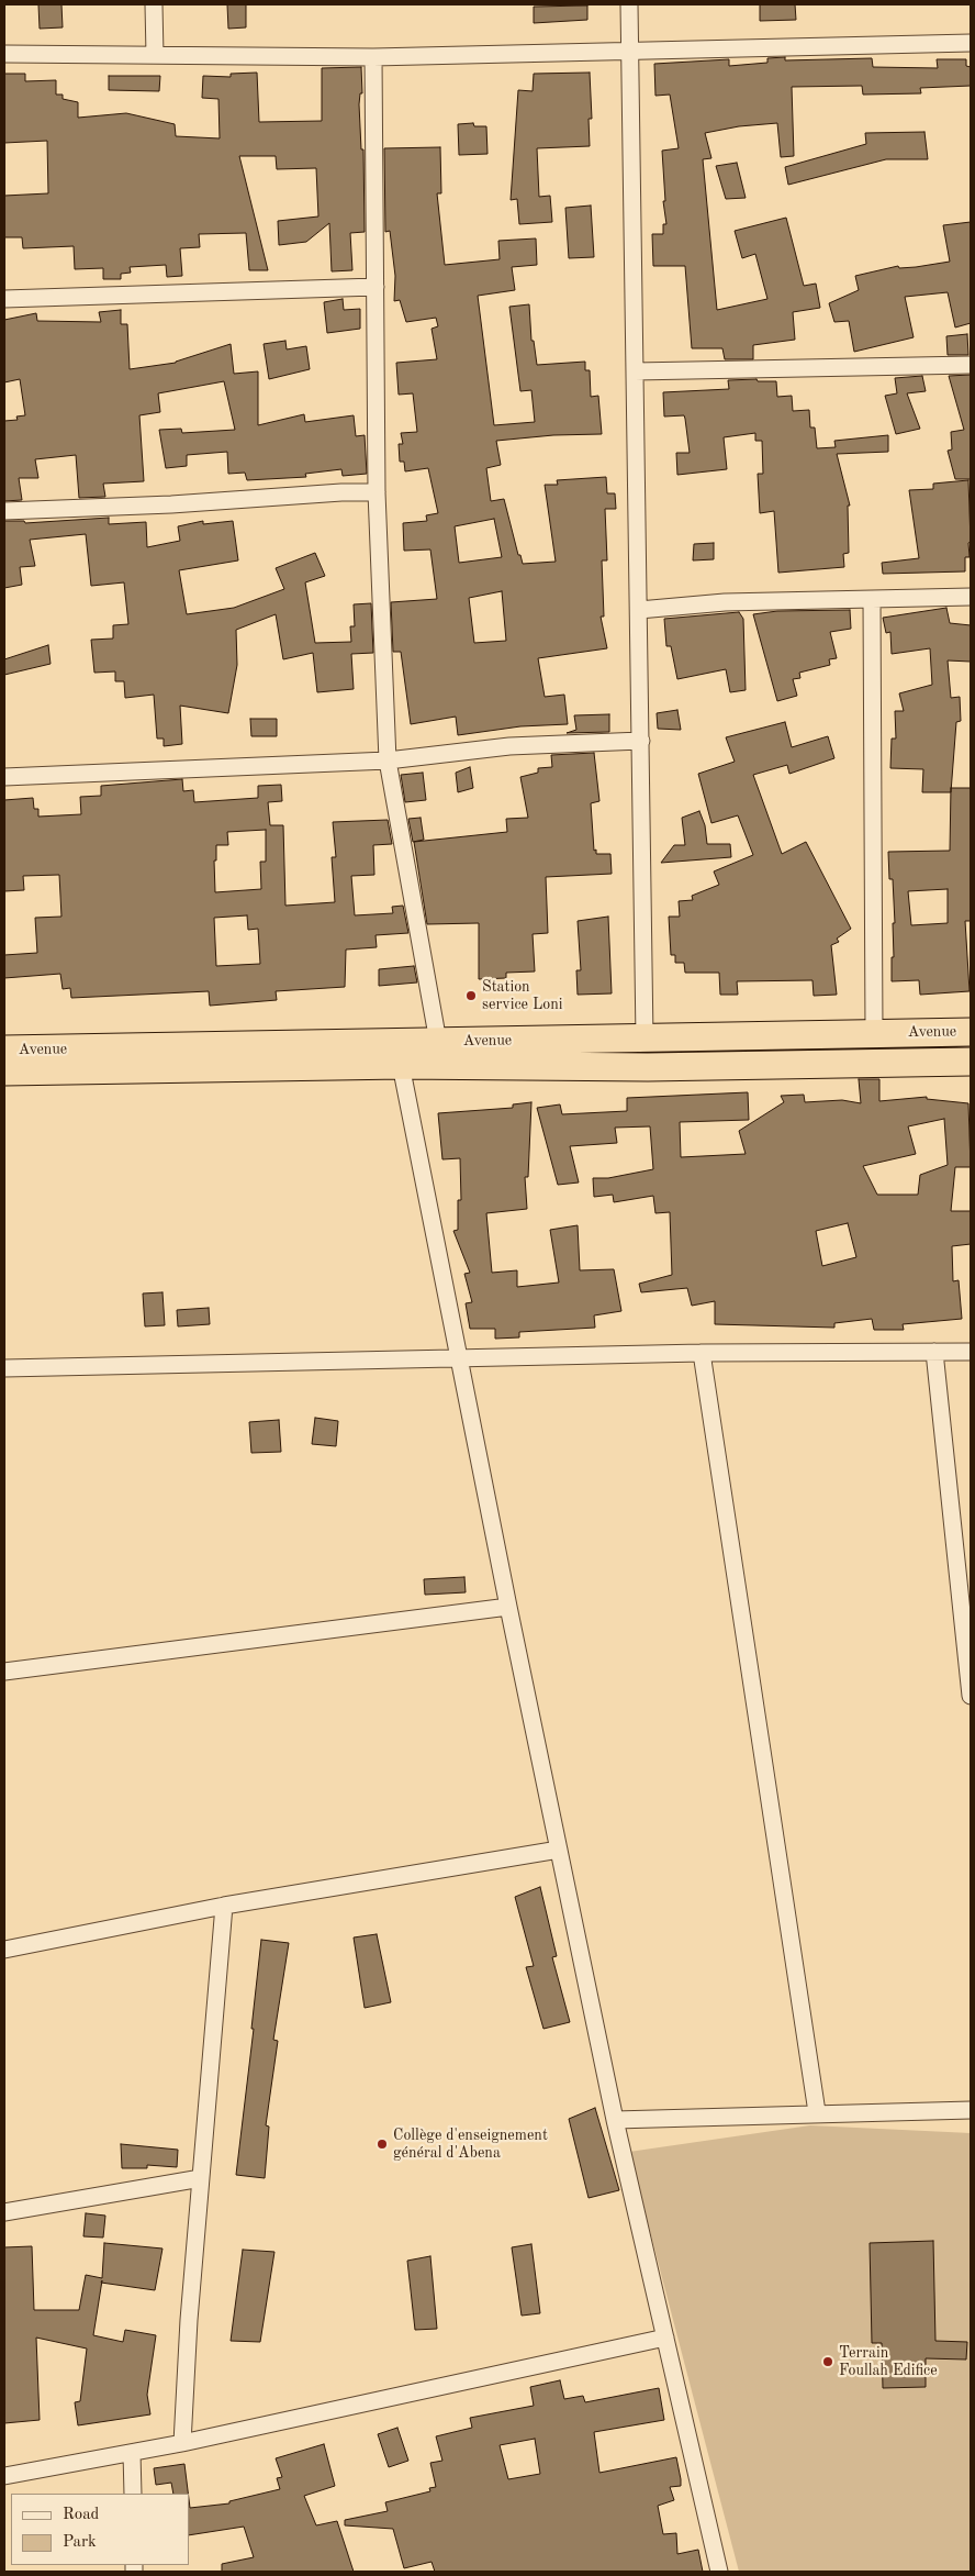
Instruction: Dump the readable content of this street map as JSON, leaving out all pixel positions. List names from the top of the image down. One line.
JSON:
{"streets":{"highway":["Avenue"]},"places":["Station service Loni","Collège d'enseignement général d'Abena","Terrain Foullah Edifice"],"legend":["Road","Park"]}
